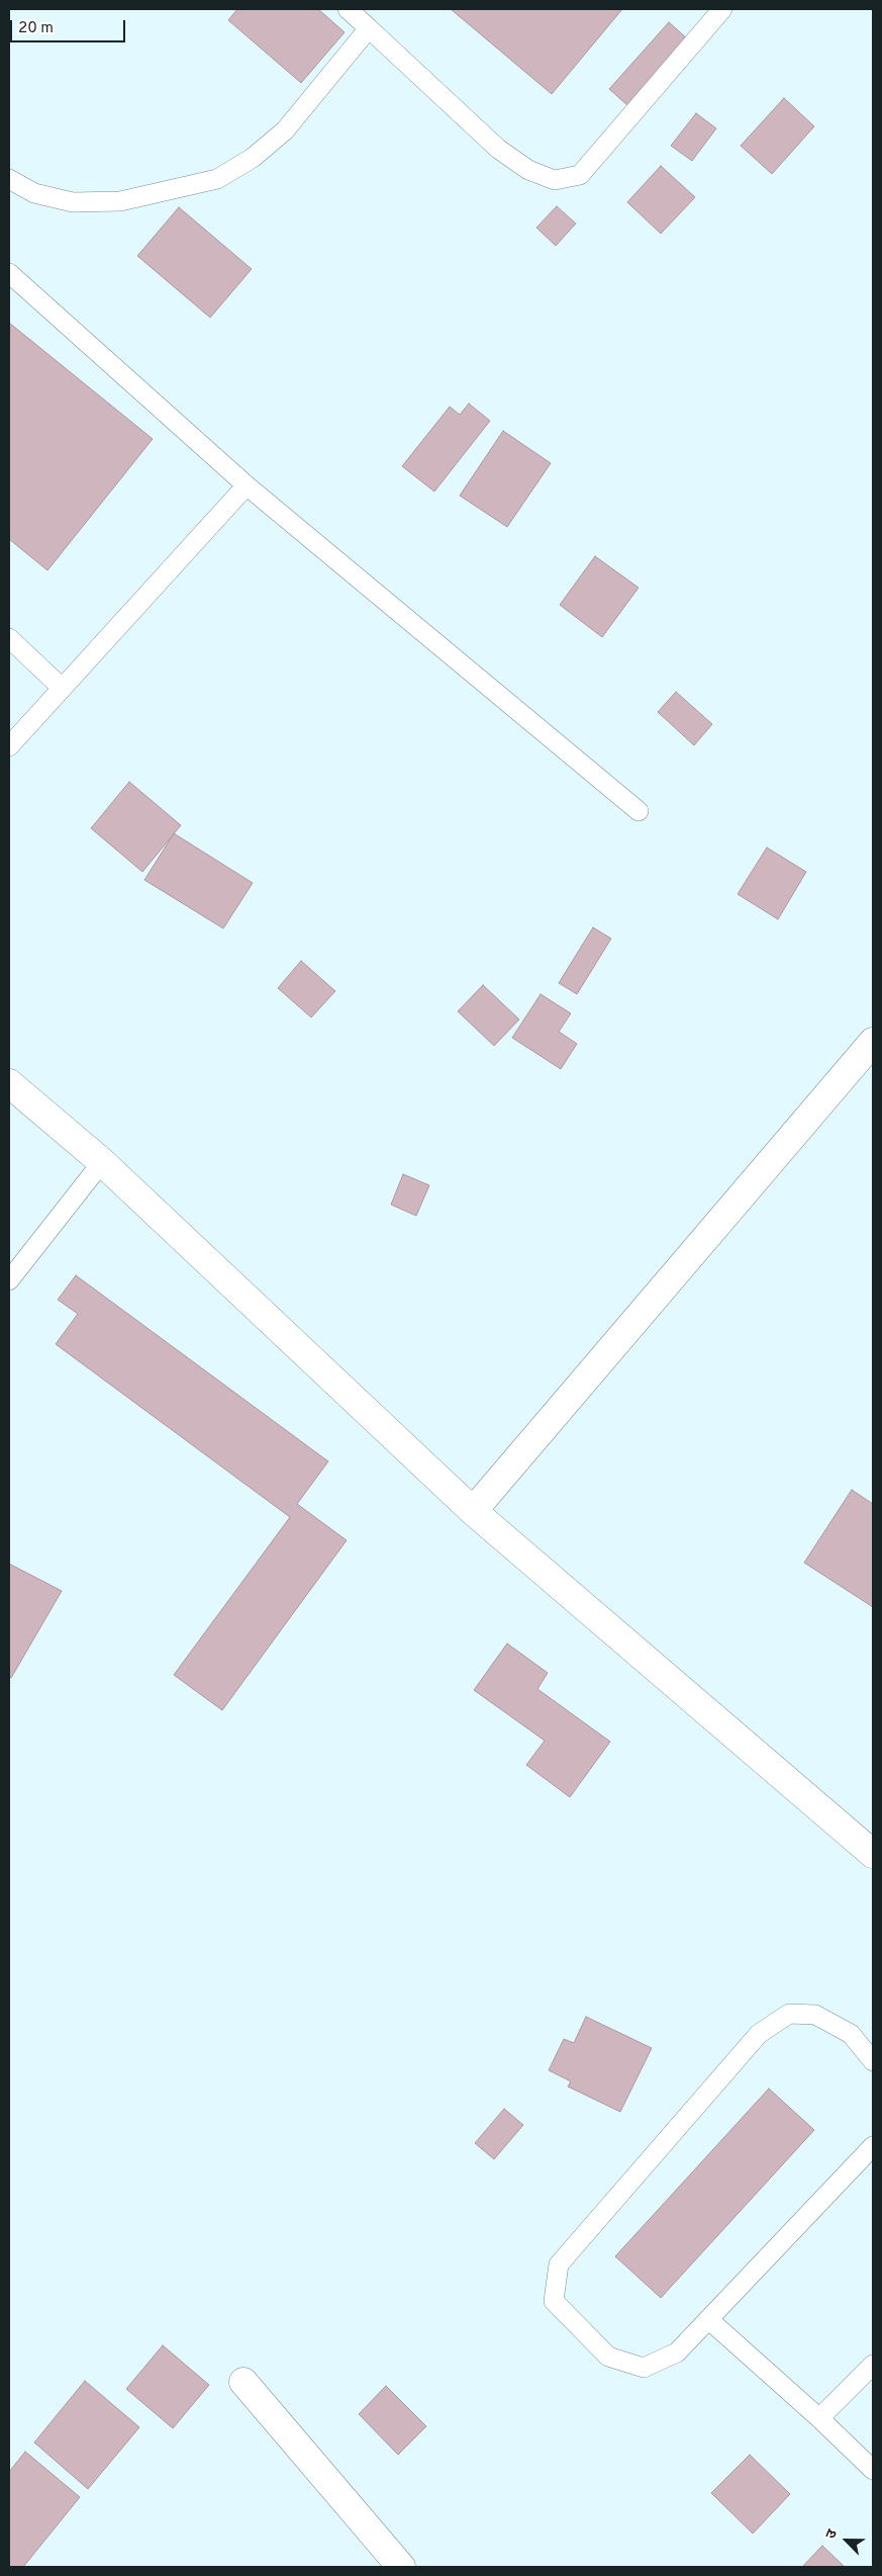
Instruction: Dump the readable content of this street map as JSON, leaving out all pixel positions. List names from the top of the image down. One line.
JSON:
{"scale_bar":"20 m","north":"top left"}
